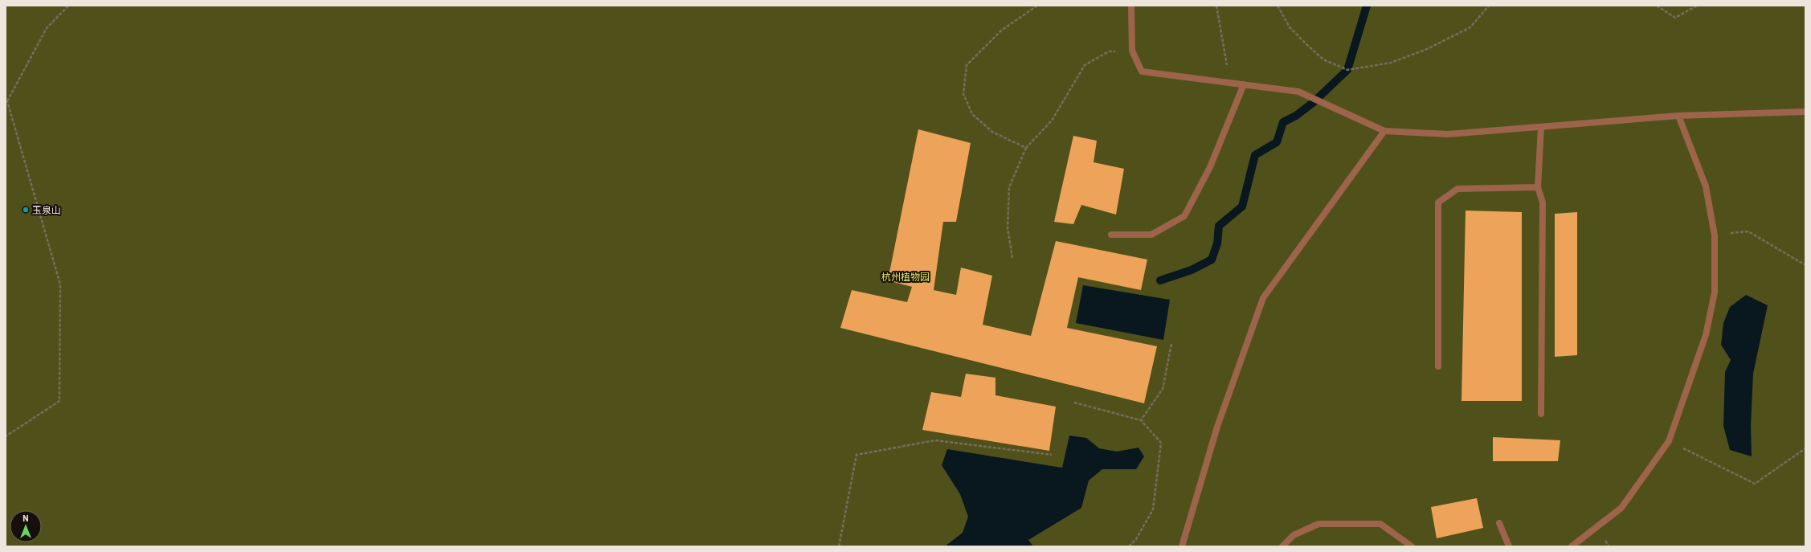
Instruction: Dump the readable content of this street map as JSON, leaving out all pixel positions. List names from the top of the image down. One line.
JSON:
{"parks":["杭州植物园"],"places":["玉泉山"],"north":"top"}
